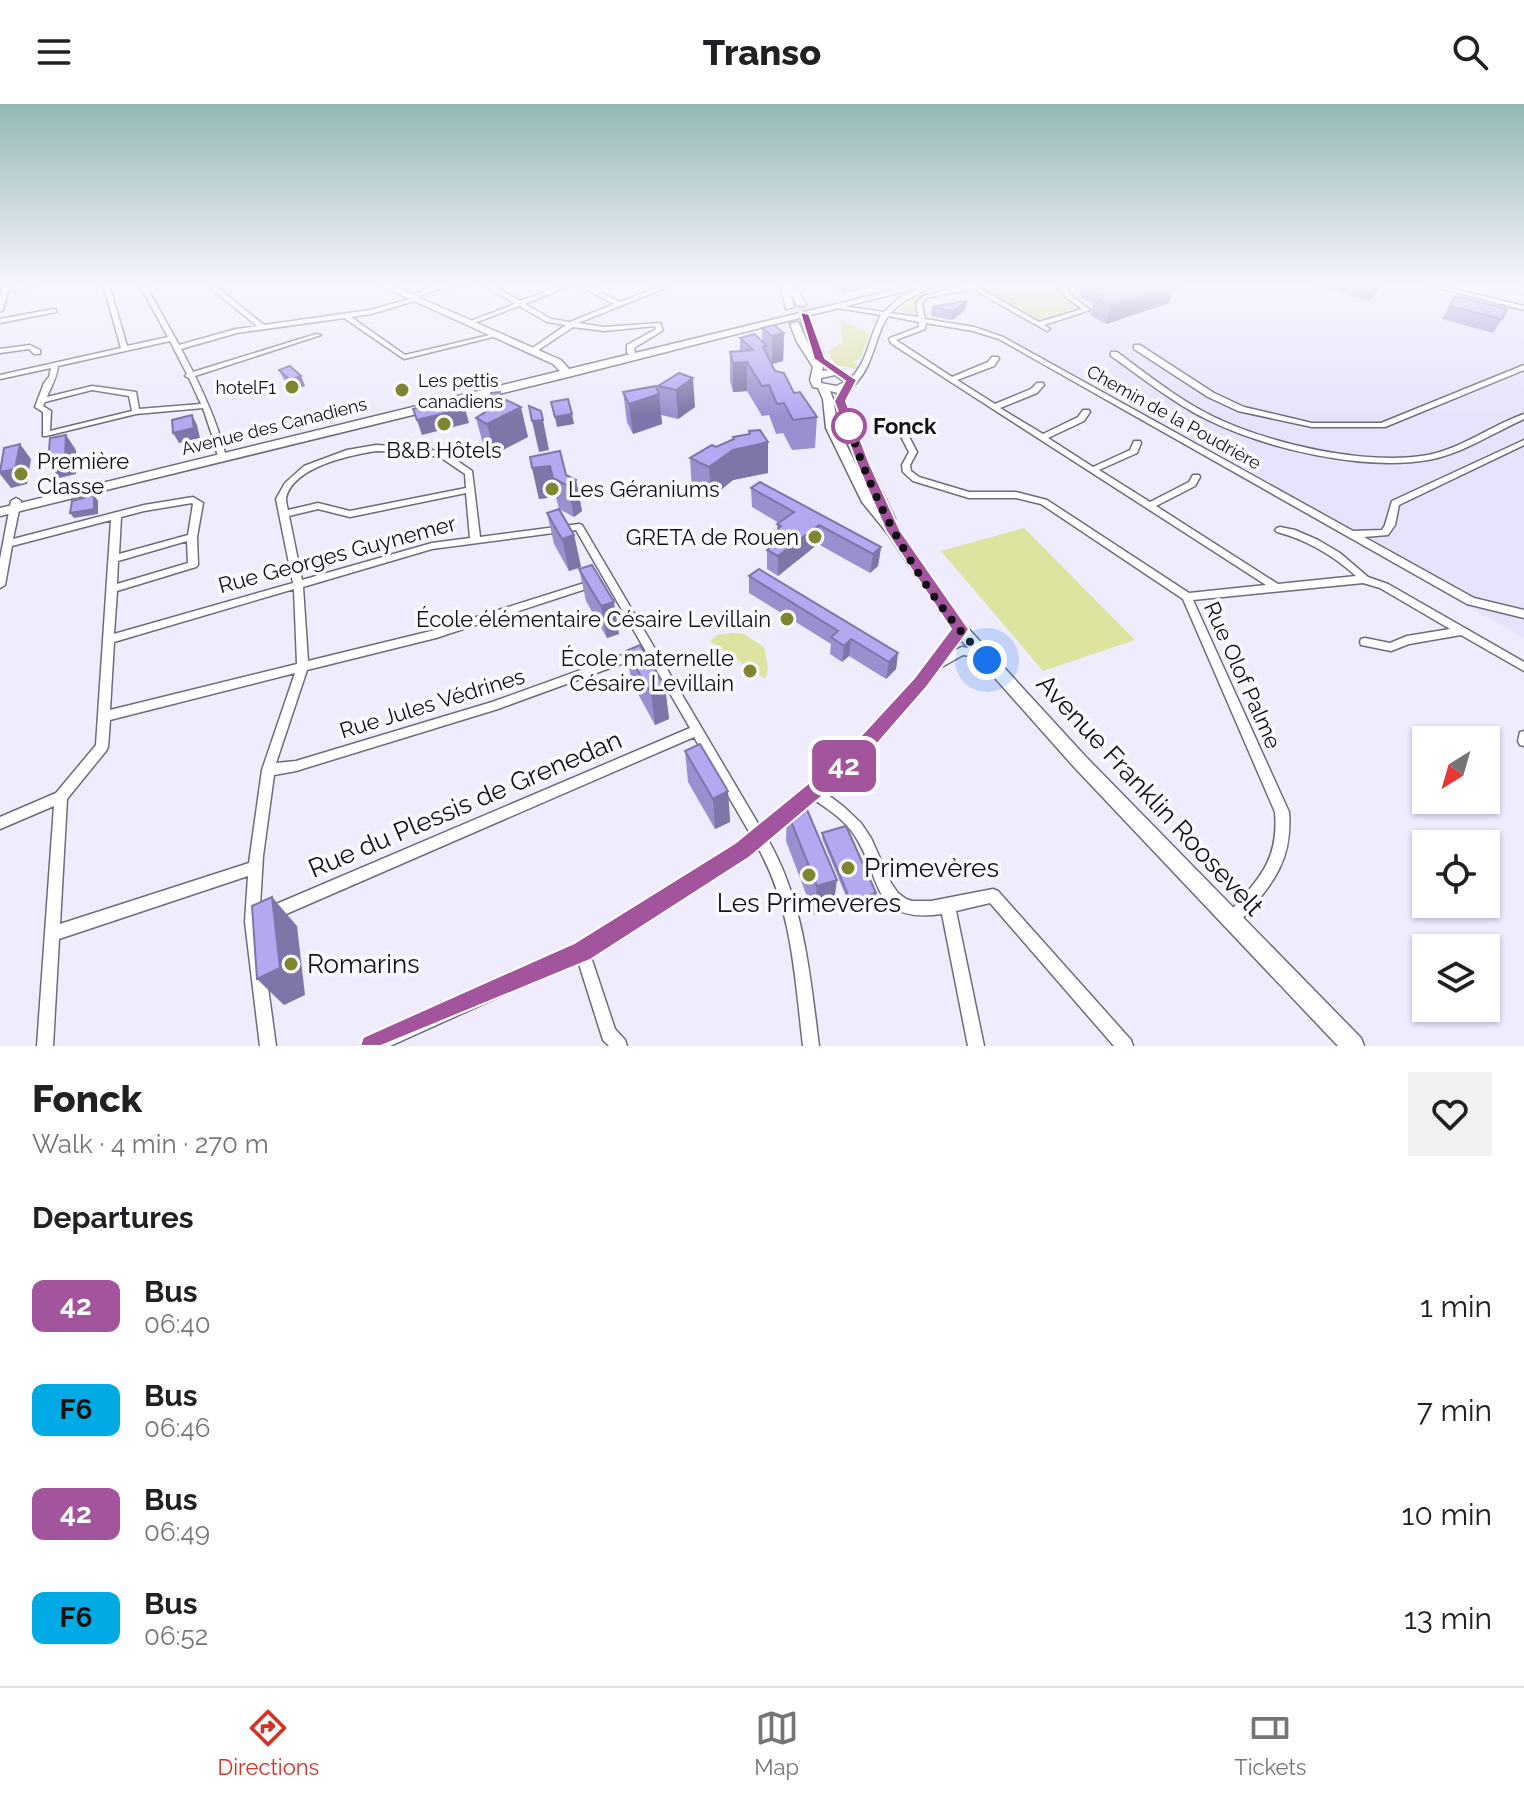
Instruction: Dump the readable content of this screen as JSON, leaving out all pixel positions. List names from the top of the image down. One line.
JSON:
{"streets":{"street":["Chemin de la Poudrière","Avenue des Canadiens","Rue Georges Guynemer","Rue Olof Palme","Rue Jules Védrines","Avenue Franklin Roosevelt","Rue du Plessis de Grenedan"]},"crossings":[["Rue Olof Palme","Avenue Franklin Roosevelt"]],"places":["hotelF1","Les pettis canadiens","B&B Hôtels","Fonck","Première Classe","Les Géraniums","GRETA de Rouen","École élémentaire Césaire Levillain","École maternelle Césaire Levillain","Primevères","Les Primeveres","Romarins"],"lines":["bus line 42"],"north":"bottom left","page":{"header":"Transo","on_map":"42","heading":[["Fonck","Walk · 4 min · 270 m"],"Departures"],"list":[{"mark":"42","name":"Bus","note":"06:40","value":"1 min"},{"mark":"F6","name":"Bus","note":"06:46","value":"7 min"},{"mark":"42","name":"Bus","note":"06:49","value":"10 min"},{"mark":"F6","name":"Bus","note":"06:52","value":"13 min"}],"tabs":["Directions","Map","Tickets"]}}
